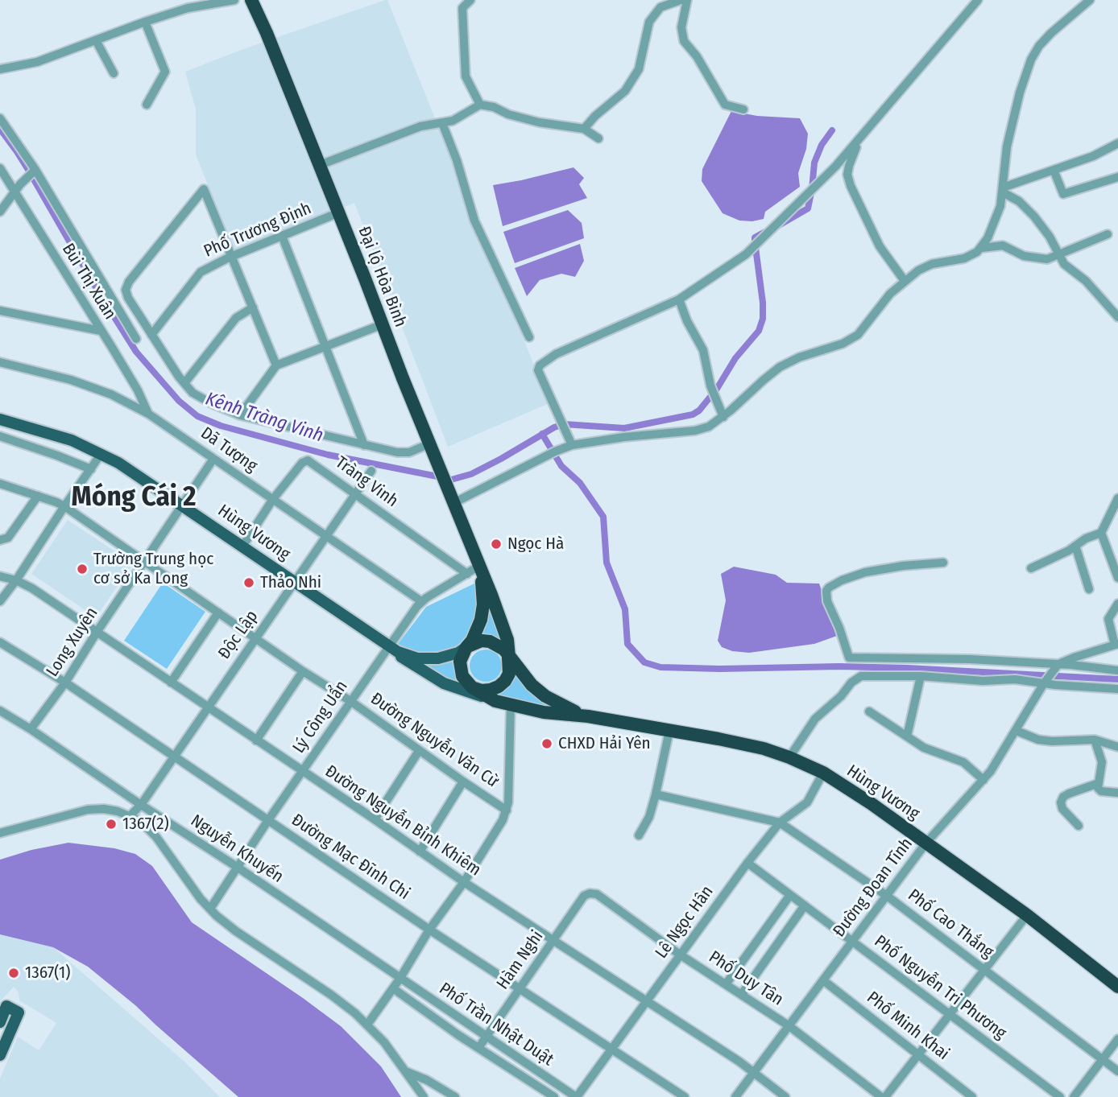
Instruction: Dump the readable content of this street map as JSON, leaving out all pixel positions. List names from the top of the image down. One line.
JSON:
{"streets":{"highway":["Đại lộ Hòa Bình","Hùng Vương"],"street":["Phố Trương Định","Bùi Thị Xuân","Dã Tượng","Tràng Vinh","Độc Lập","Long Xuyên","Lý Công Uẩn","Đường Nguyễn Văn Cừ","Đường Nguyễn Bỉnh Khiêm","Nguyễn Khuyến","Đường Mạc Đĩnh Chi","Đường Đoan Tĩnh","Lê Ngọc Hân","Phố Cao Thắng","Hàm Nghi","Phố Duy Tân","Phố Nguyễn Tri Phương","Phố Trần Nhật Duật","Phố Minh Khai"]},"crossings":[["Phố Trương Định","Đại lộ Hòa Bình"],["Đại lộ Hòa Bình","Lý Công Uẩn"],["Bùi Thị Xuân","Dã Tượng"],["Dã Tượng","Tràng Vinh"],["Dã Tượng","Độc Lập"],["Dã Tượng","Long Xuyên"],["Dã Tượng","Lý Công Uẩn"],["Tràng Vinh","Hùng Vương"],["Tràng Vinh","Độc Lập"],["Tràng Vinh","Lý Công Uẩn"],["Hùng Vương","Độc Lập"],["Hùng Vương","Long Xuyên"],["Hùng Vương","Lý Công Uẩn"],["Hùng Vương","Đường Đoan Tĩnh"],["Hùng Vương","Lê Ngọc Hân"],["Độc Lập","Đường Nguyễn Văn Cừ"],["Độc Lập","Đường Nguyễn Bỉnh Khiêm"],["Độc Lập","Nguyễn Khuyến"],["Độc Lập","Đường Mạc Đĩnh Chi"],["Long Xuyên","Đường Nguyễn Văn Cừ"],["Long Xuyên","Đường Nguyễn Bỉnh Khiêm"],["Long Xuyên","Nguyễn Khuyến"],["Long Xuyên","Đường Mạc Đĩnh Chi"],["Lý Công Uẩn","Đường Nguyễn Văn Cừ"],["Lý Công Uẩn","Đường Nguyễn Bỉnh Khiêm"],["Lý Công Uẩn","Nguyễn Khuyến"],["Lý Công Uẩn","Đường Mạc Đĩnh Chi"],["Đường Nguyễn Bỉnh Khiêm","Đường Đoan Tĩnh"],["Đường Nguyễn Bỉnh Khiêm","Lê Ngọc Hân"],["Đường Nguyễn Bỉnh Khiêm","Hàm Nghi"],["Nguyễn Khuyến","Phố Trần Nhật Duật"],["Đường Mạc Đĩnh Chi","Lê Ngọc Hân"],["Đường Mạc Đĩnh Chi","Hàm Nghi"],["Đường Đoan Tĩnh","Phố Cao Thắng"],["Đường Đoan Tĩnh","Phố Duy Tân"],["Đường Đoan Tĩnh","Phố Nguyễn Tri Phương"],["Đường Đoan Tĩnh","Phố Minh Khai"],["Lê Ngọc Hân","Phố Cao Thắng"],["Lê Ngọc Hân","Phố Duy Tân"],["Lê Ngọc Hân","Phố Nguyễn Tri Phương"],["Lê Ngọc Hân","Phố Trần Nhật Duật"],["Hàm Nghi","Phố Duy Tân"],["Hàm Nghi","Phố Trần Nhật Duật"]],"districts":["Móng Cái 2"],"water":["Kênh Tràng Vinh"],"places":["Ngọc Hà","Trường Trung học cơ sở Ka Long","Thảo Nhi","CHXD Hải Yên","1367(2)","1367(1)"]}
